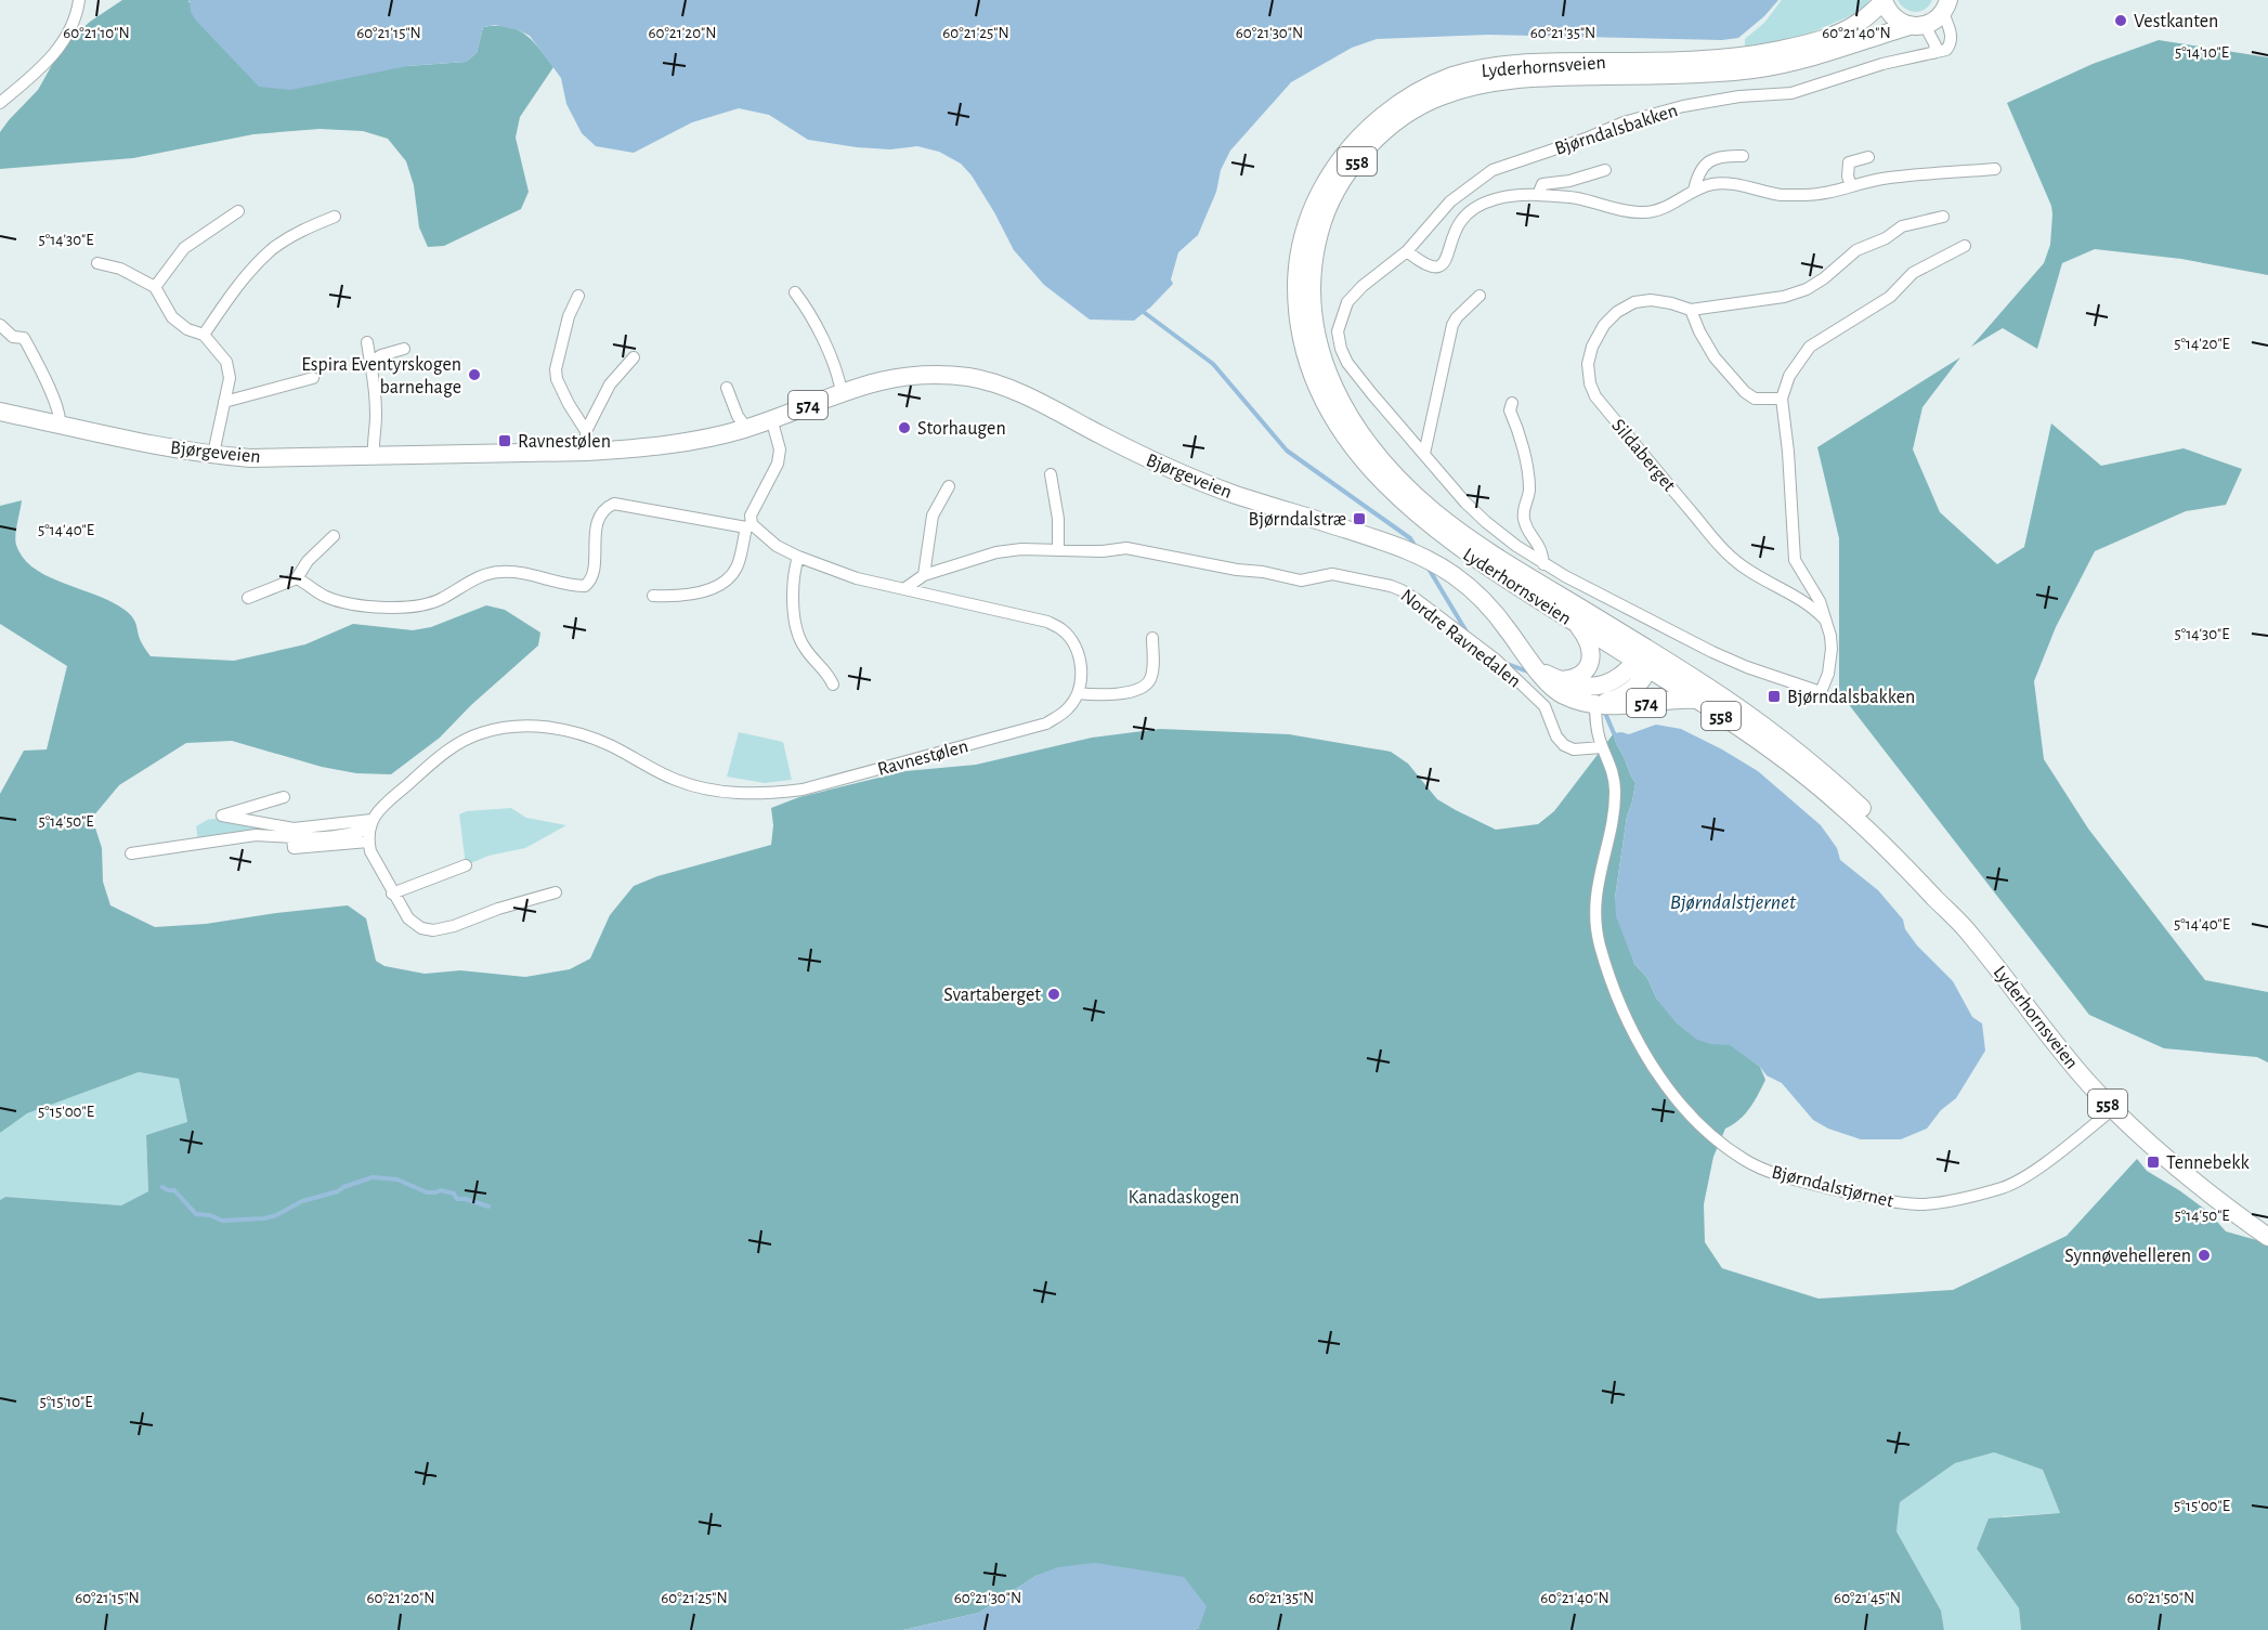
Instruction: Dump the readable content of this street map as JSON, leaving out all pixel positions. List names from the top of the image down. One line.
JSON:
{"streets":{"main road":["Lyderhornsveien","558","574","Bjørgeveien"],"street":["Bjørndalsbakken","Sildaberget","Nordre Ravnedalen","Ravnestølen","Bjørndalstjørnet"]},"crossings":[["Lyderhornsveien","558"],["Lyderhornsveien","Bjørgeveien"],["Lyderhornsveien","Bjørndalstjørnet"],["Bjørndalsbakken","Sildaberget"],["Bjørgeveien","Bjørndalstjørnet"],["Nordre Ravnedalen","Bjørndalstjørnet"]],"water":["Bjørndalstjernet"],"parks":["Kanadaskogen"],"places":{"other":["Vestkanten","Espira Eventyrskogen barnehage","Storhaugen","Svartaberget","Synnøvehelleren"],"transit":["Ravnestølen","Bjørndalstræ","Bjørndalsbakken","Tennebekk"]},"coordinates":["60°21'35\"N","60°21'40\"N","60°21'10\"N","60°21'15\"N","60°21'20\"N","60°21'25\"N","60°21'30\"N","5°14'10\"E","5°14'30\"E","5°14'20\"E","5°14'40\"E","5°14'50\"E","5°15'00\"E","5°15'10\"E","60°21'45\"N","60°21'50\"N"]}
